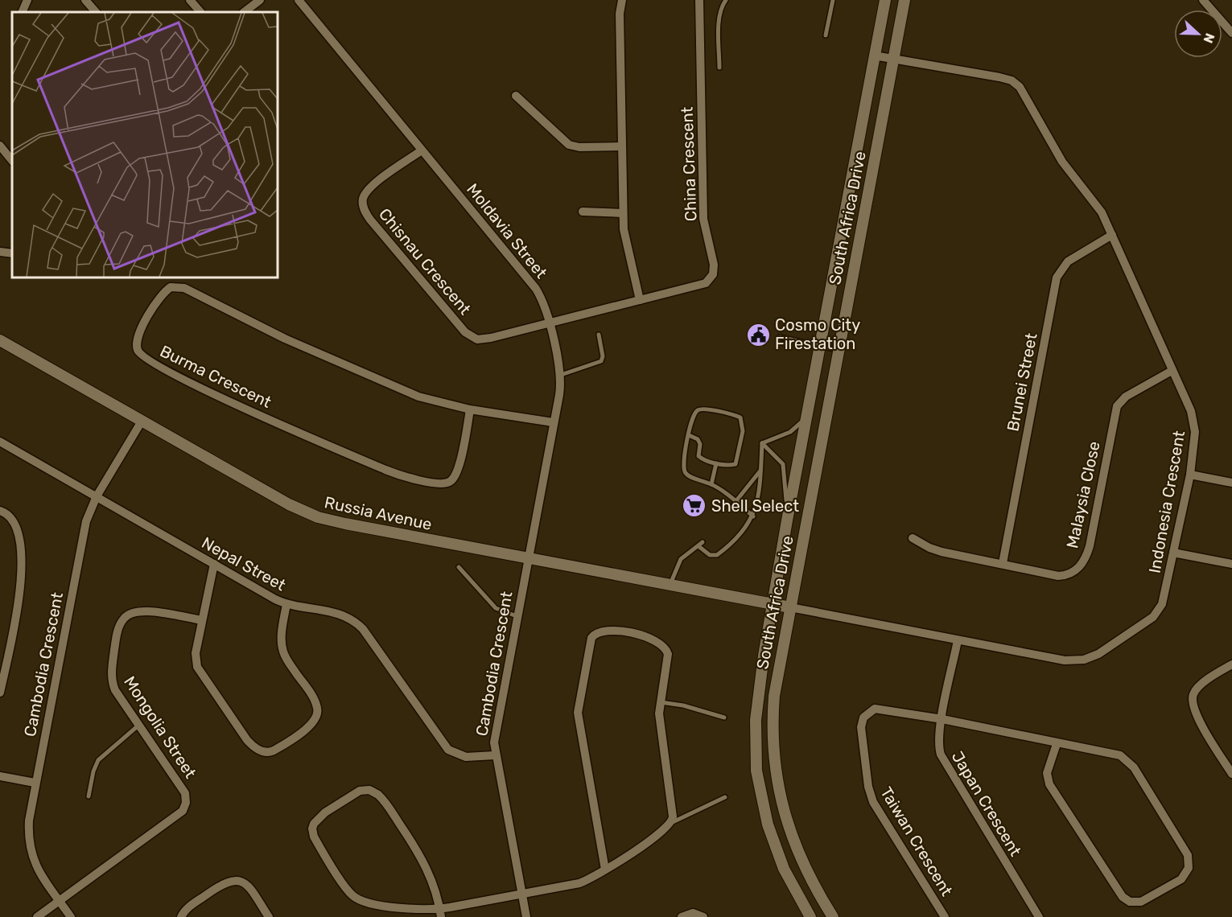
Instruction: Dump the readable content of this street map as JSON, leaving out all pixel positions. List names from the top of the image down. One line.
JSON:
{"streets":{"street":["China Crescent","South Africa Drive","Moldavia Street","Chisnau Crescent","Burma Crescent","Brunei Street","Malaysia Close","Indonesia Crescent","Russia Avenue","Nepal Street","Cambodia Crescent","Mongolia Street","Japan Crescent","Taiwan Crescent"]},"crossings":[["China Crescent","Moldavia Street"],["China Crescent","Chisnau Crescent"],["South Africa Drive","Indonesia Crescent"],["South Africa Drive","Russia Avenue"],["Moldavia Street","Chisnau Crescent"],["Moldavia Street","Burma Crescent"],["Moldavia Street","Russia Avenue"],["Moldavia Street","Cambodia Crescent"],["Brunei Street","Malaysia Close"],["Brunei Street","Indonesia Crescent"],["Malaysia Close","Indonesia Crescent"],["Indonesia Crescent","Russia Avenue"],["Indonesia Crescent","Japan Crescent"],["Russia Avenue","Cambodia Crescent"],["Nepal Street","Cambodia Crescent"],["Cambodia Crescent","Mongolia Street"],["Japan Crescent","Taiwan Crescent"]],"places":{"public building":["Cosmo City Firestation"],"supermarket":["Shell Select"]},"north":"right"}
